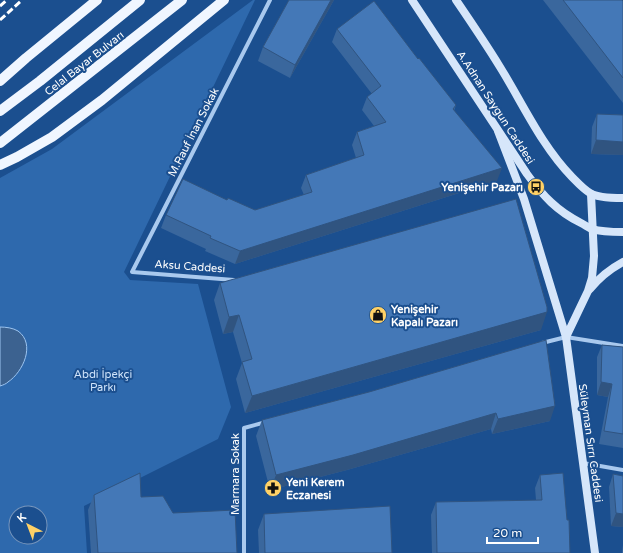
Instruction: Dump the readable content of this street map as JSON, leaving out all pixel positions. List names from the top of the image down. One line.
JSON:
{"streets":{"main road":["Celal Bayar Bulvarı","A.Adnan Saygun Caddesi","Süleyman Sırrı Caddesi"],"street":["M.Rauf İnan Sokak","Aksu Caddesi","Marmara Sokak"]},"crossings":[["A.Adnan Saygun Caddesi","Süleyman Sırrı Caddesi"],["M.Rauf İnan Sokak","Aksu Caddesi"]],"parks":["Abdi İpekçi Parkı"],"places":{"bus stop":["Yenişehir Pazarı"],"shop":["Yenişehir Kapalı Pazarı"],"pharmacy":["Yeni Kerem Eczanesi"]},"scale_bar":"20 m","north":"top left"}
